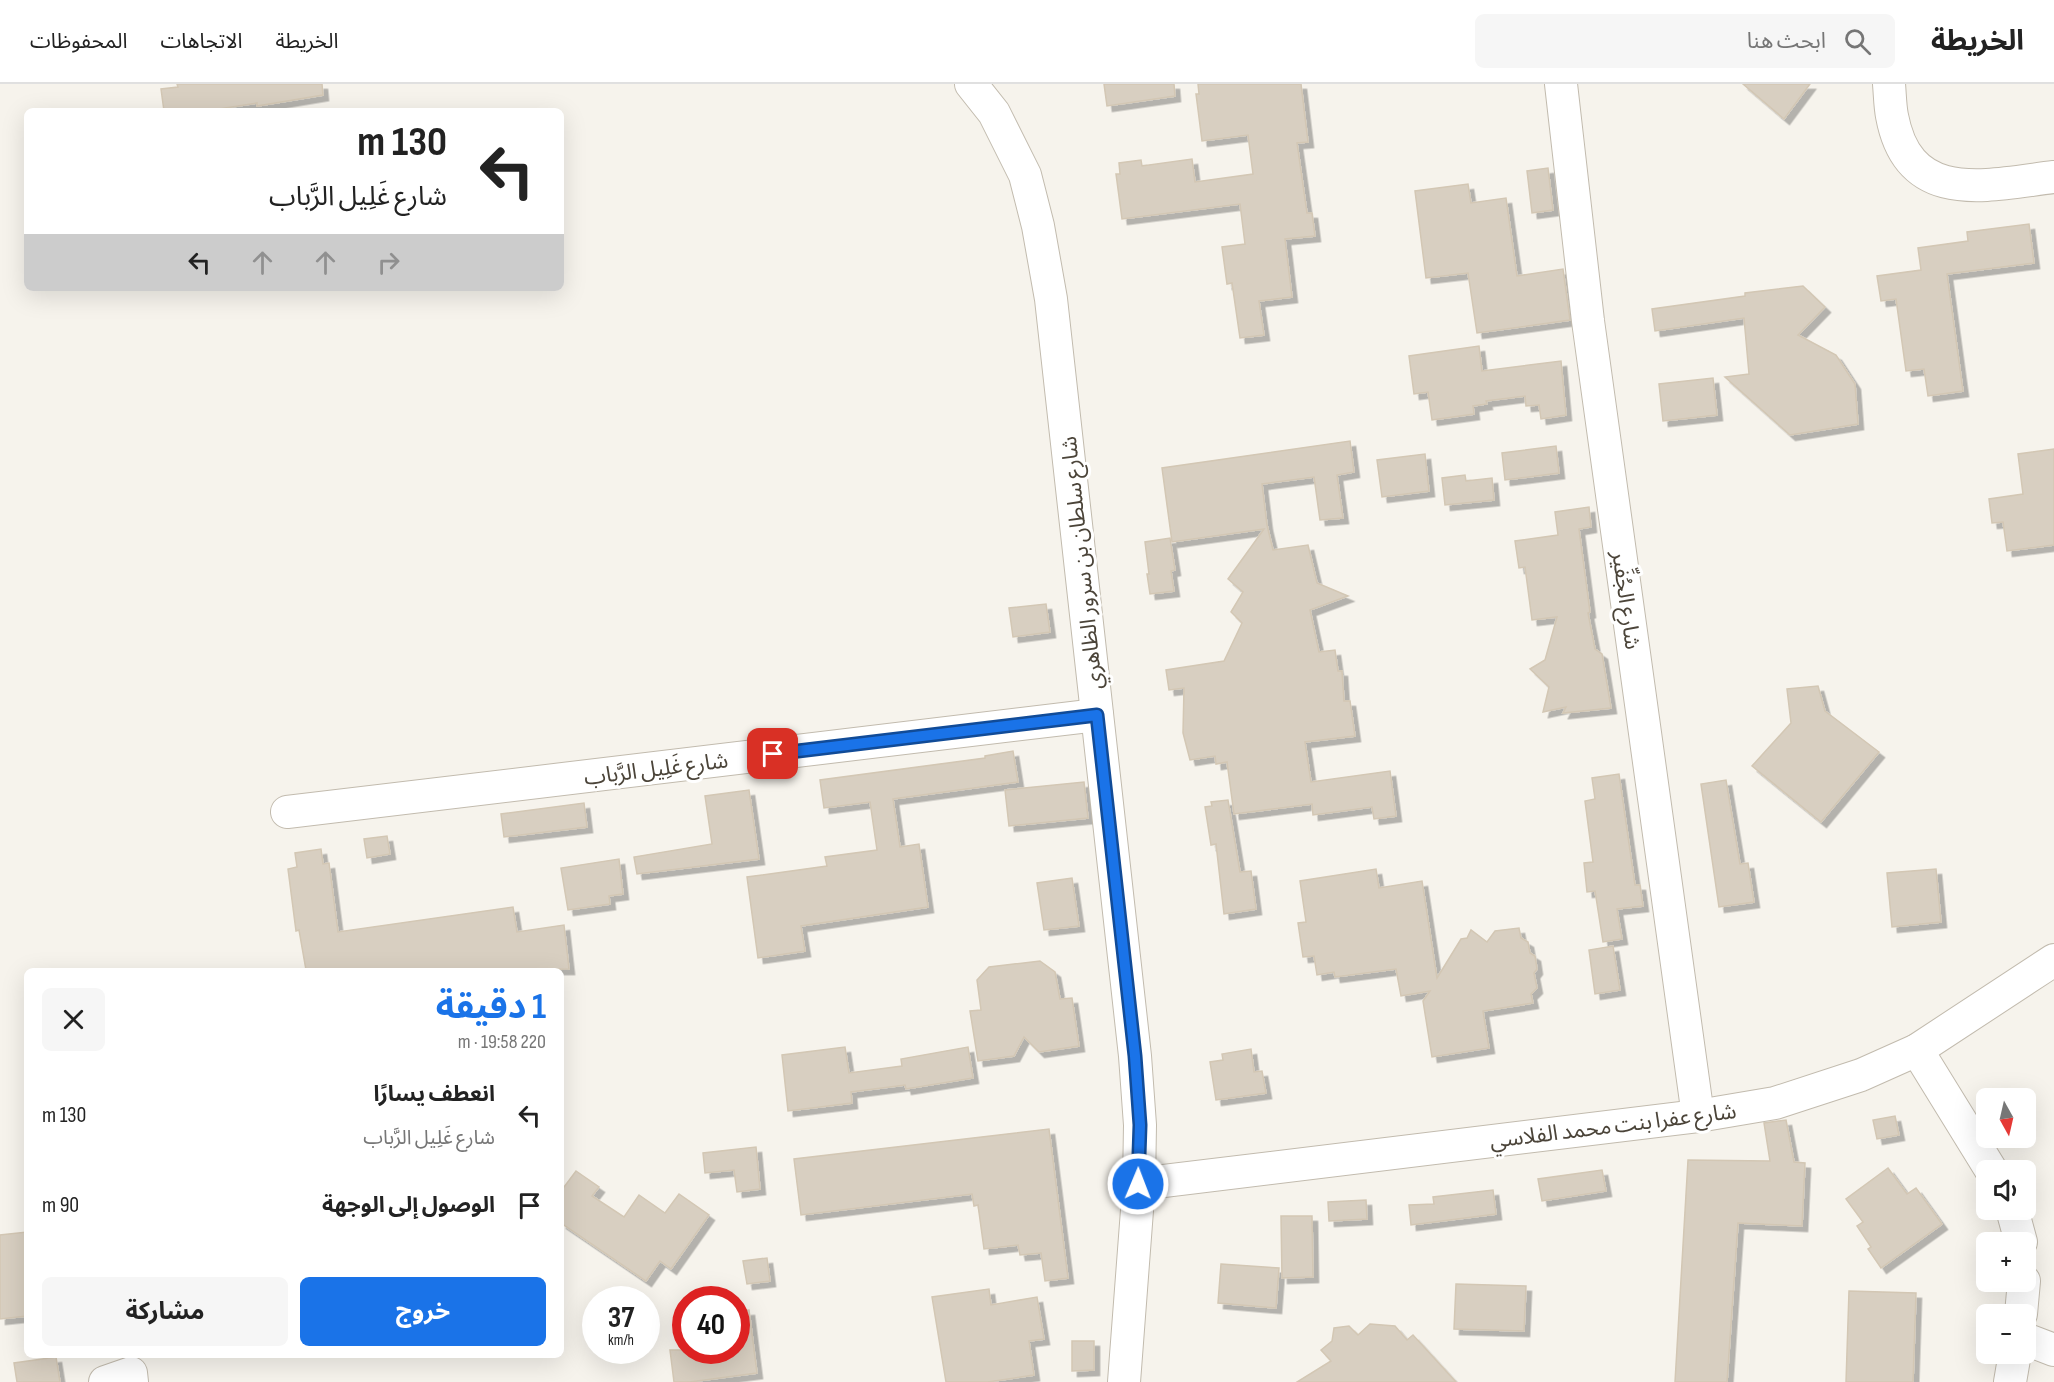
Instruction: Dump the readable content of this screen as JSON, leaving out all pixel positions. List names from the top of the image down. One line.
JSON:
{"streets":{"street":["شارع سلطان بن سرور الظاهري","شارع الجُفِّير","شارع غَلِيل الرَّباب","شارع عفرا بنت محمد الفلاسي"]},"crossings":[["شارع سلطان بن سرور الظاهري","شارع غَلِيل الرَّباب"],["شارع سلطان بن سرور الظاهري","شارع عفرا بنت محمد الفلاسي"],["شارع الجُفِّير","شارع عفرا بنت محمد الفلاسي"]],"north":"bottom","page":{"header":"الخريطة","search":"ابحث هنا","nav":["الخريطة","الاتجاهات","المحفوظات"],"turn":["130 m","شارع غَلِيل الرَّباب"],"heading":["1 دقيقة","220 m · 19:58"],"list":[{"name":"انعطف يسارًا","note":"شارع غَلِيل الرَّباب","value":"130 m"},{"name":"الوصول إلى الوجهة","value":"90 m"}],"map_buttons":["+","−"],"buttons":["خروج","مشاركة"],"speed":"37 km/h","limit":"40"}}
